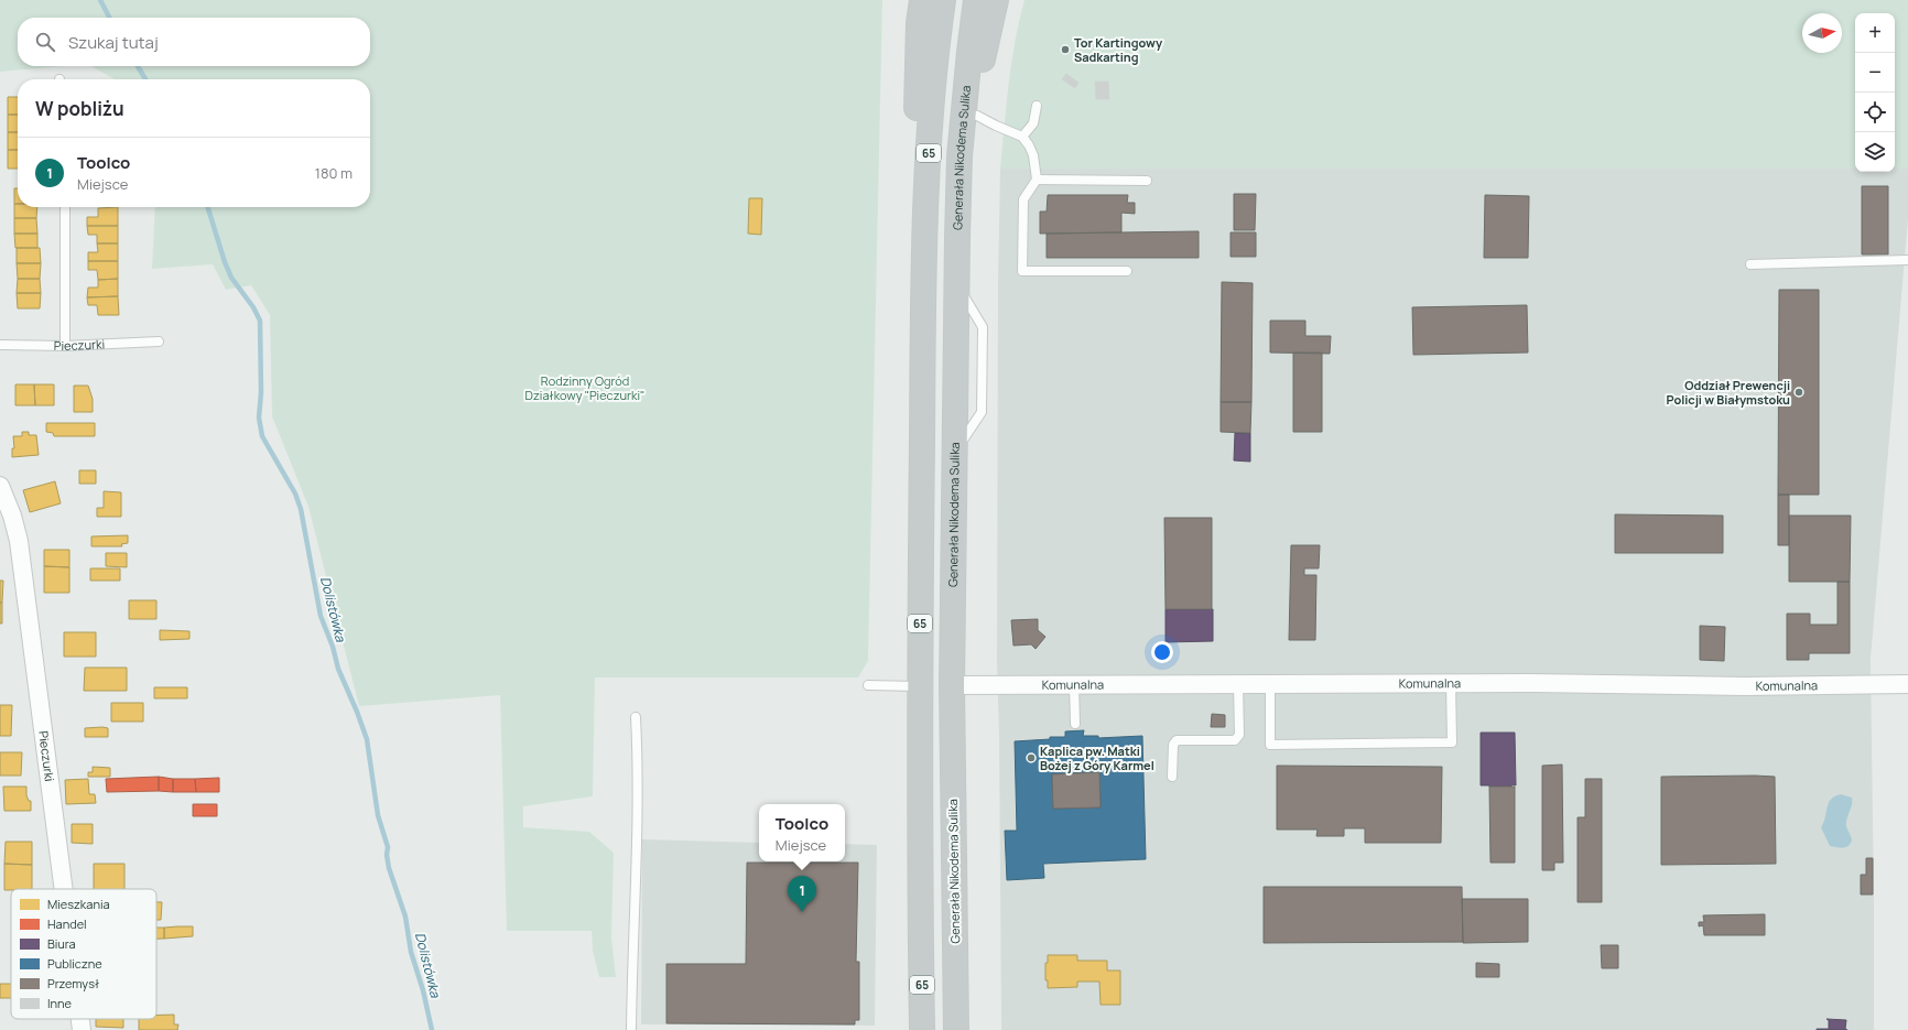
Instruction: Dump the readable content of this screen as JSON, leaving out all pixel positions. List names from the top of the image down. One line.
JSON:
{"streets":{"highway":["65","Generała Nikodema Sulika"],"street":["Pieczurki","Komunalna"]},"crossings":[["Generała Nikodema Sulika","Komunalna"]],"water":["Dolistówka"],"parks":["Rodzinny Ogród Działkowy \"Pieczurki\""],"places":["Tor Kartingowy Sadkarting","Oddział Prewencji Policji w Białymstoku","Kaplica pw. Matki Bożej z Góry Karmel"],"legend":["Mieszkania","Handel","Biura","Publiczne","Przemysł","Inne"],"north":"right","page":{"map_buttons":["+","−"],"search":"Szukaj tutaj","heading":"W pobliżu","list":[{"mark":"1","name":"Toolco","note":"Miejsce","value":"180 m"}],"popup":["Toolco","Miejsce"],"pins":"1"}}
